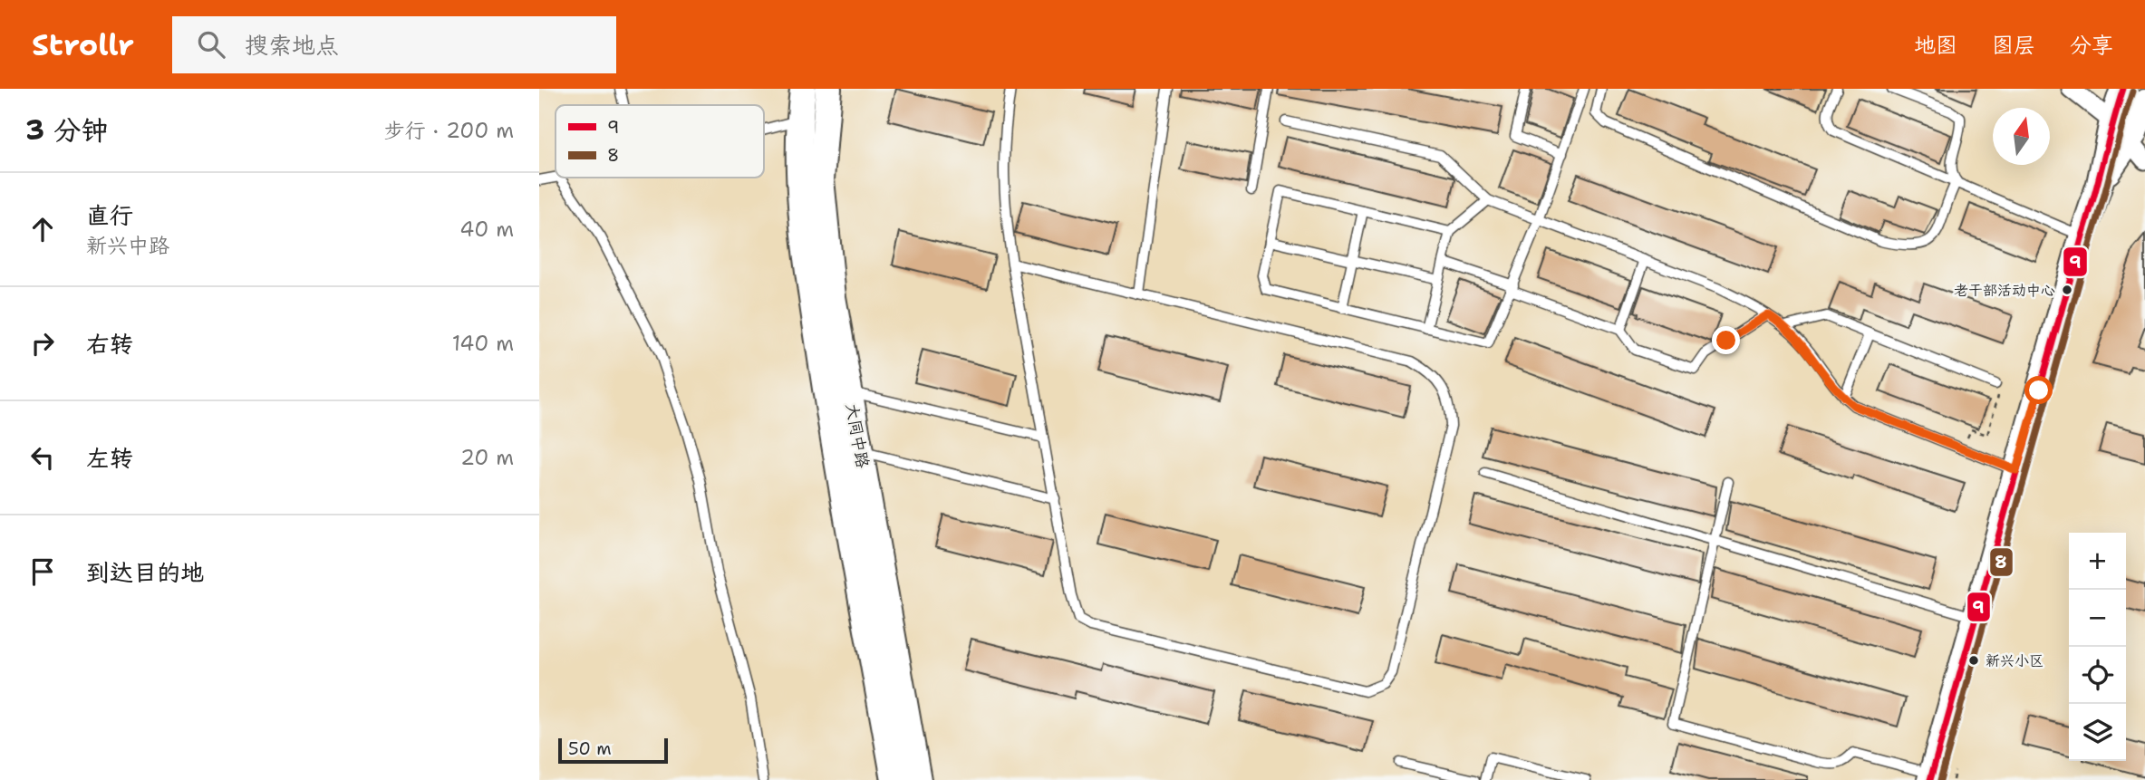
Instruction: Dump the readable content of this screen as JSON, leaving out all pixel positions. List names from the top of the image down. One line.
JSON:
{"streets":{"main road":["大同中路"]},"places":["老干部活动中心","新兴小区"],"lines":["transit line 9","transit line 8"],"legend":["9","8"],"scale_bar":"50 m","north":"top","page":{"header":"Strollr","search":"搜索地点","nav":["地图","图层","分享"],"heading":["3 分钟","步行 · 200 m"],"list":[["直行","新兴中路","40 m"],["右转","140 m"],["左转","20 m"],"到达目的地"],"map_buttons":["+","−"],"scale":"50 m"}}
